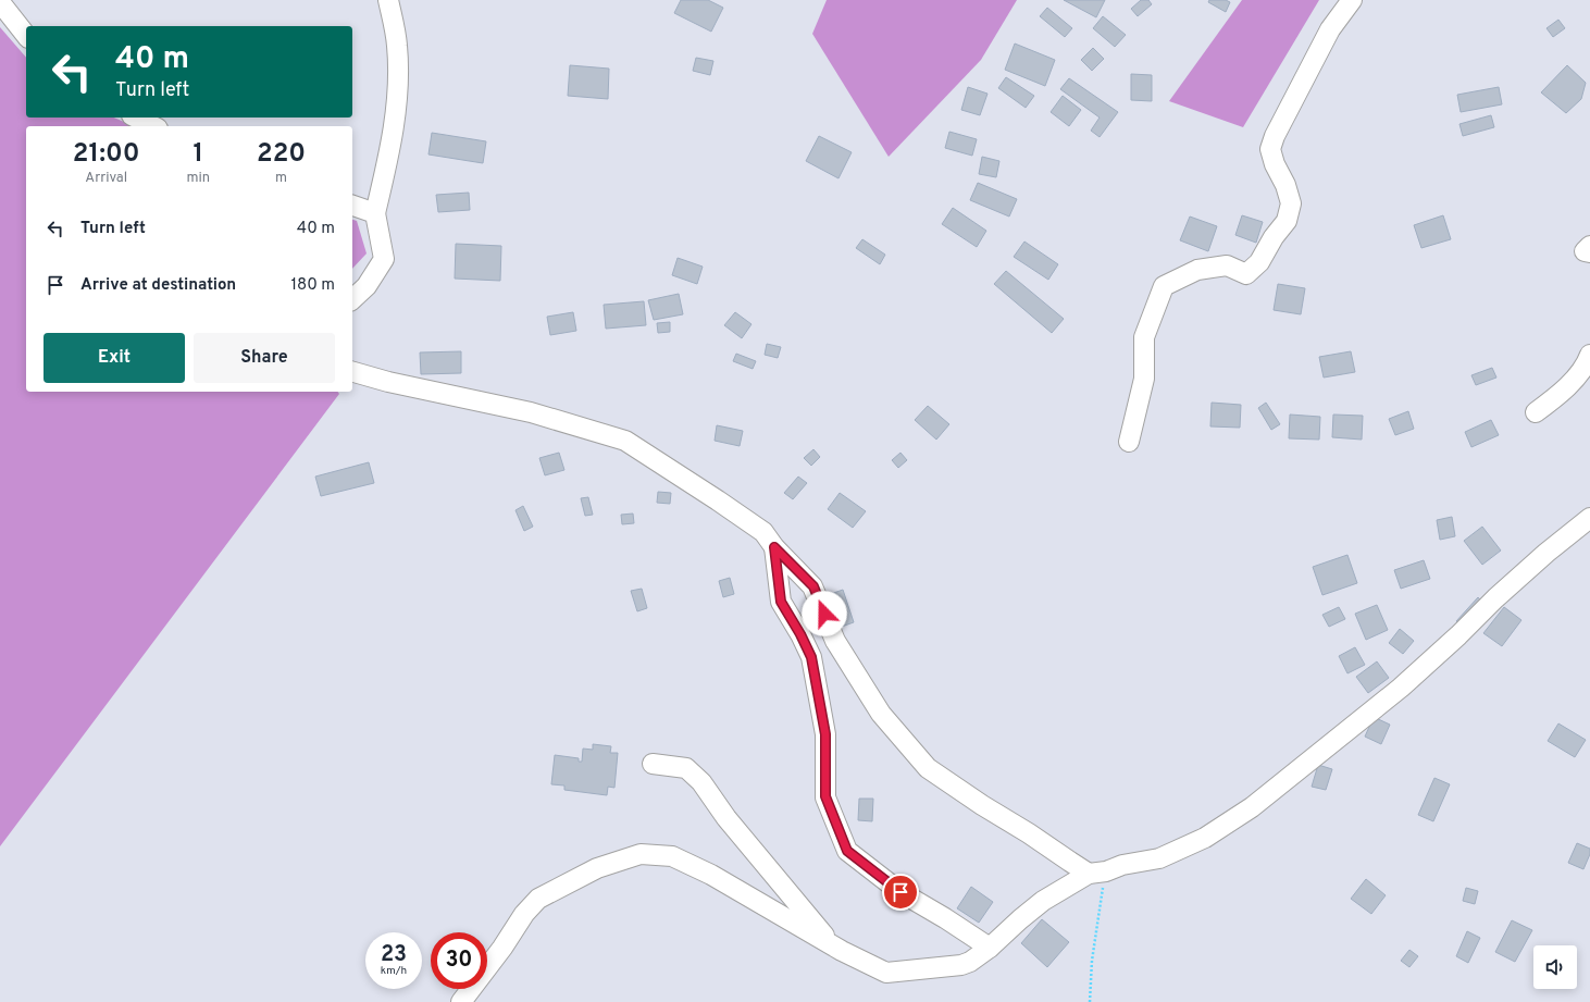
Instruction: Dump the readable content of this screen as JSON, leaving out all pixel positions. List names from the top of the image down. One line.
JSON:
{"page":{"turn":["40 m","Turn left"],"eta":["21:00","Arrival","1","min","220","m"],"list":[{"name":"Turn left","value":"40 m"},{"name":"Arrive at destination","value":"180 m"}],"buttons":["Exit","Share"],"speed":"23 km/h","limit":"30"}}
